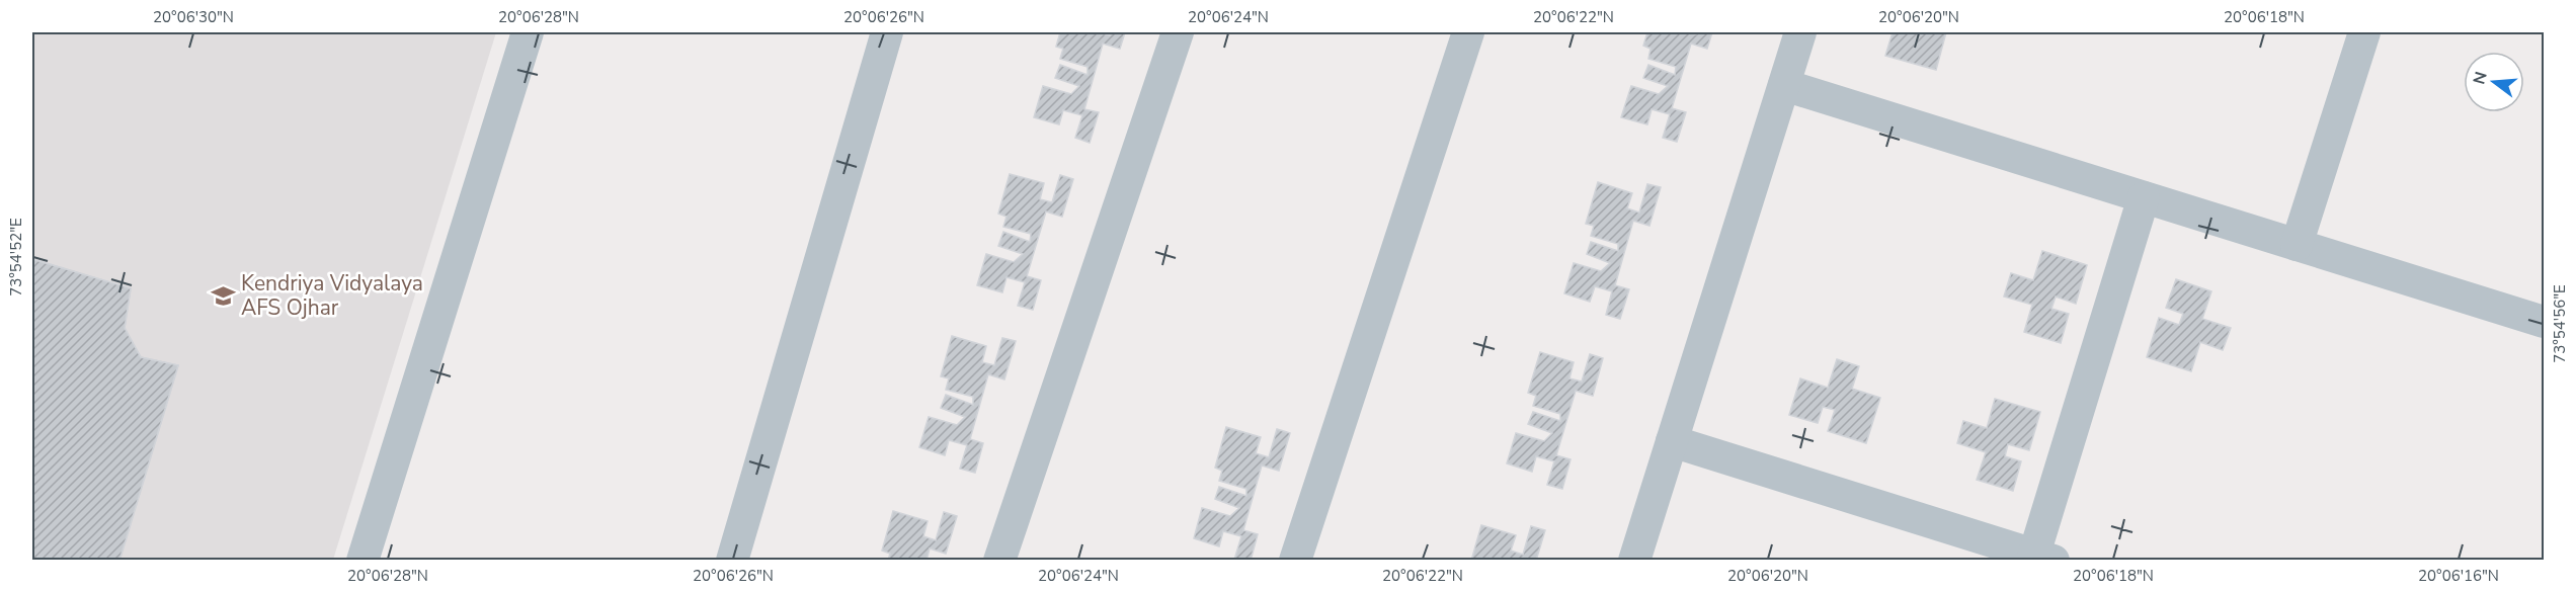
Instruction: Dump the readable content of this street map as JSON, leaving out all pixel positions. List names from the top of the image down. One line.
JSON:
{"places":{"school or university":["Kendriya Vidyalaya AFS Ojhar"]},"north":"left","coordinates":["20°06'30\"N","20°06'28\"N","20°06'26\"N","20°06'24\"N","20°06'22\"N","20°06'20\"N","20°06'18\"N","73°54'52\"E","73°54'56\"E","20°06'16\"N"]}
